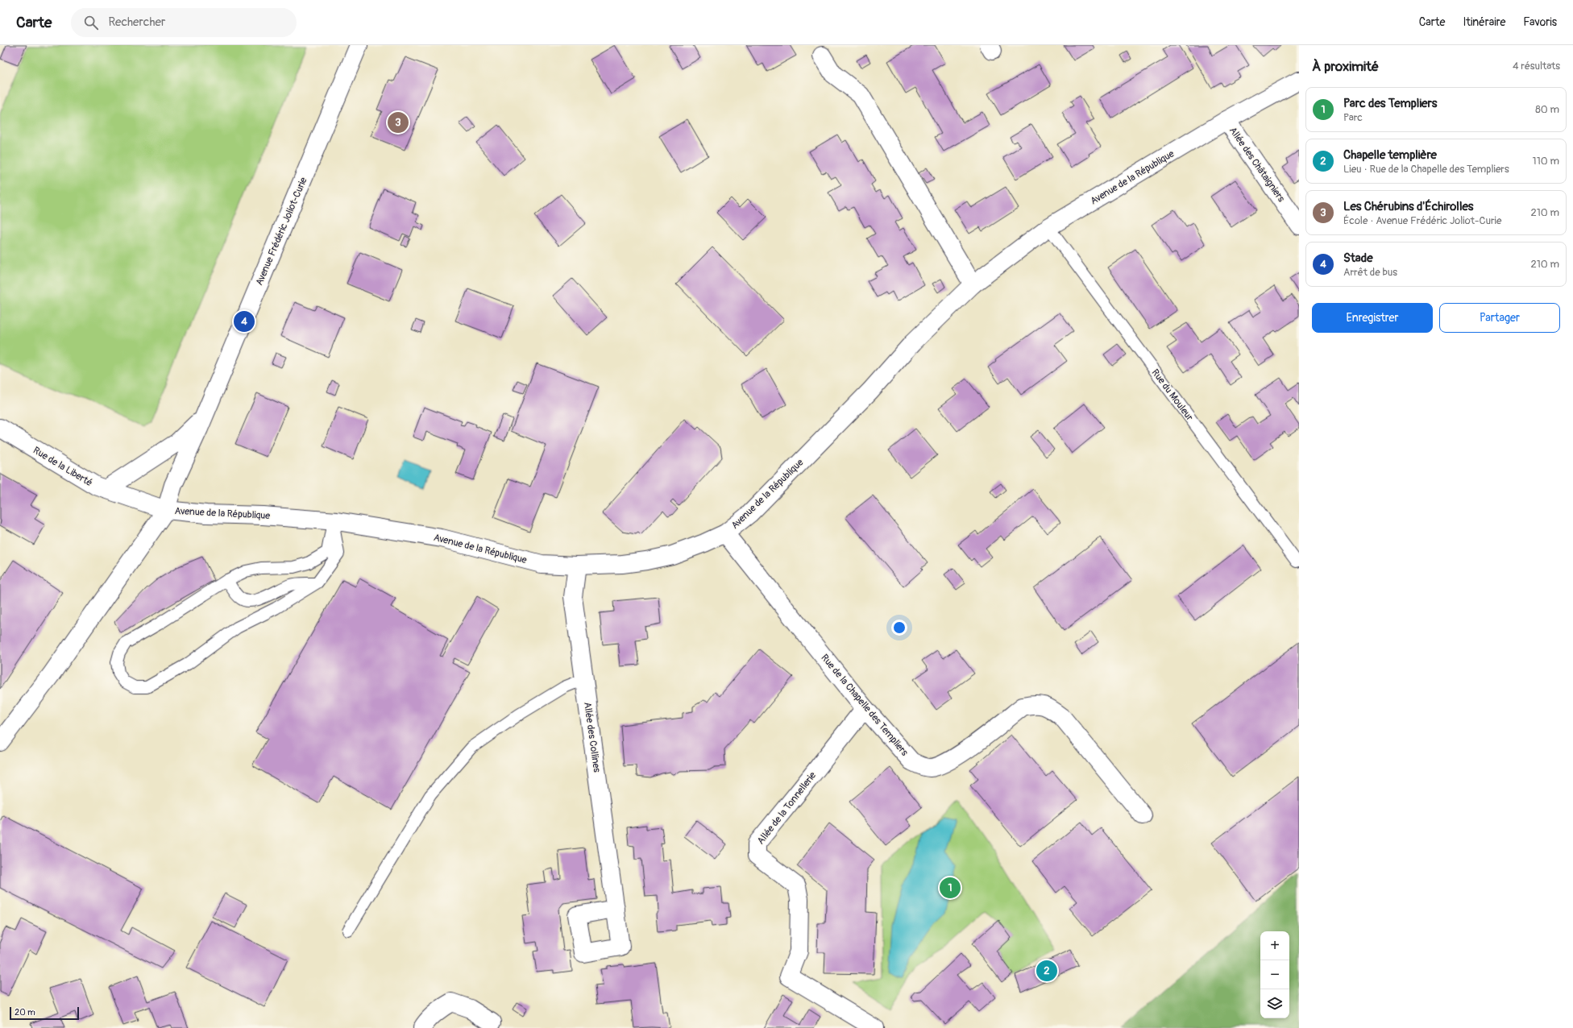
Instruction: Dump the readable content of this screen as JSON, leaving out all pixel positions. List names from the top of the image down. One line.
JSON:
{"streets":{"street":["Allée des Châtaigniers","Avenue de la République","Avenue Frédéric Joliot-Curie","Rue de la Liberté","Rue de la Chapelle des Templiers","Allée des Collines","Allée de la Tonnellerie"],"lane":["Rue du Mouleur"]},"crossings":[["Allée des Châtaigniers","Avenue de la République"],["Avenue de la République","Avenue Frédéric Joliot-Curie"],["Avenue de la République","Rue du Mouleur"],["Avenue de la République","Rue de la Liberté"],["Avenue de la République","Rue de la Chapelle des Templiers"],["Avenue de la République","Allée des Collines"],["Avenue Frédéric Joliot-Curie","Rue de la Liberté"],["Rue de la Chapelle des Templiers","Allée de la Tonnellerie"]],"scale_bar":"20 m","page":{"header":"Carte","search":"Rechercher","nav":["Carte","Itinéraire","Favoris"],"heading":["À proximité","4 résultats"],"list":[{"mark":"1","name":"Parc des Templiers","note":"Parc","value":"80 m"},{"mark":"2","name":"Chapelle templière","note":"Lieu · Rue de la Chapelle des Templiers","value":"110 m"},{"mark":"3","name":"Les Chérubins d'Échirolles","note":"École · Avenue Frédéric Joliot-Curie","value":"210 m"},{"mark":"4","name":"Stade","note":"Arrêt de bus","value":"210 m"}],"pins":["3","4","1","2"],"buttons":["Enregistrer","Partager"],"map_buttons":["+","−"],"scale":"20 m"}}
